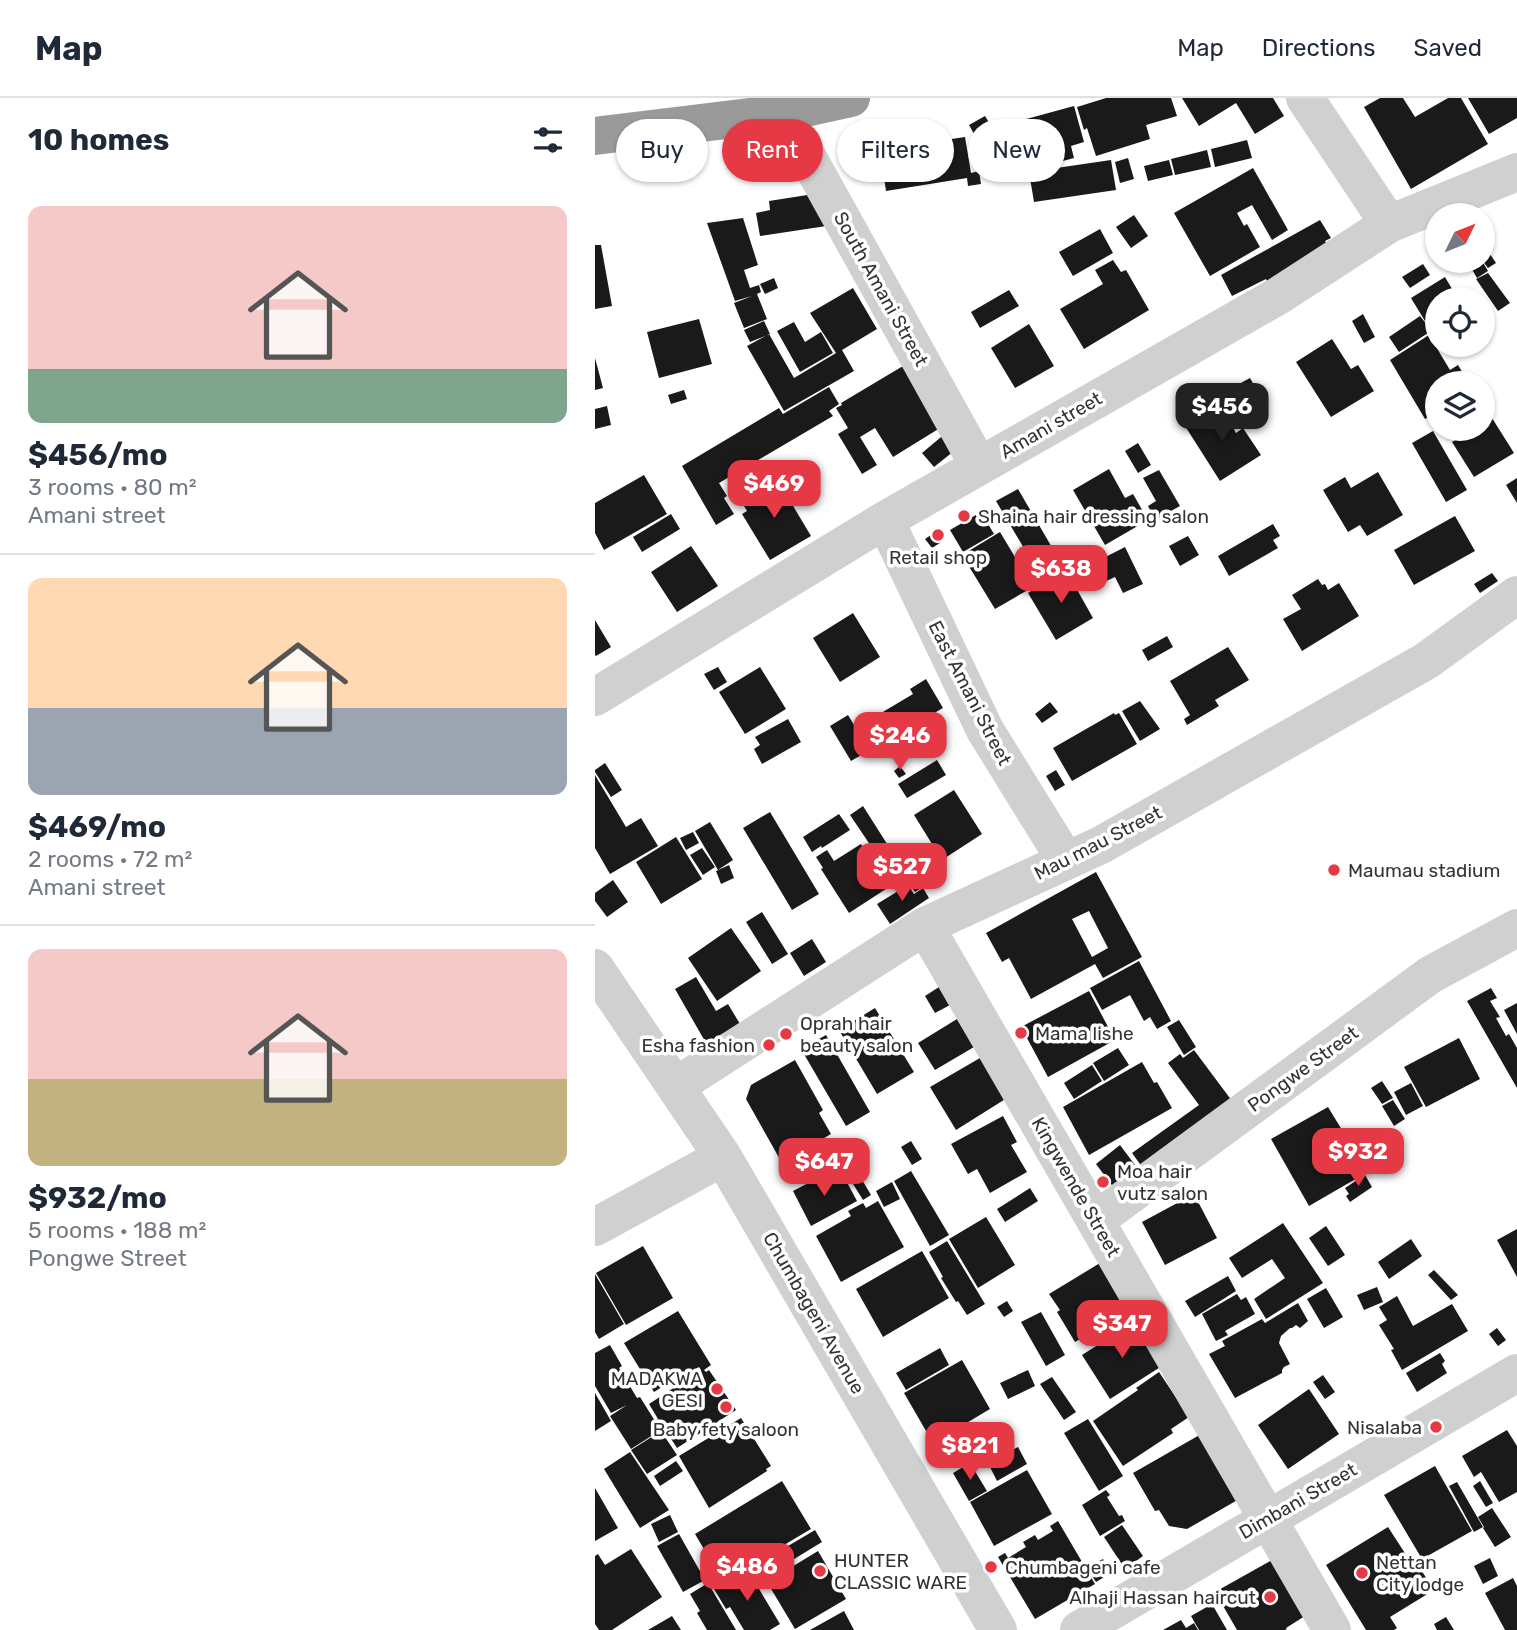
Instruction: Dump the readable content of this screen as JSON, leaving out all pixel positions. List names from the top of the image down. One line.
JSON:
{"streets":{"street":["South Amani Street","Amani street","East Amani Street","Mau mau Street","Pongwe Street","Kingwende Street","Chumbageni Avenue","Dimbani Street"]},"crossings":[["South Amani Street","Amani street"],["Amani street","East Amani Street"],["East Amani Street","Mau mau Street"],["Mau mau Street","Kingwende Street"],["Mau mau Street","Chumbageni Avenue"],["Pongwe Street","Kingwende Street"],["Kingwende Street","Dimbani Street"]],"places":["Shaina hair dressing salon","Retail shop","Maumau stadium","Mama lishe","Oprah hair beauty salon","Esha fashion","Moa hair vutz salon","MADAKWA GESI","Baby fety saloon","Nisalaba","Chumbageni cafe","HUNTER CLASSIC WARE","Nettan City lodge","Alhaji Hassan haircut"],"north":"top right","page":{"header":"Map","nav":["Map","Directions","Saved"],"heading":"10 homes","chip":["Buy","Rent","Filters","New"],"list":[{"name":"$456/mo","note":"3 rooms · 80 m² · Amani street"},{"name":"$469/mo","note":"2 rooms · 72 m² · Amani street"},{"name":"$932/mo","note":"5 rooms · 188 m² · Pongwe Street"}],"price":["$456","$469","$638","$246","$527","$932","$647","$347","$821","$486"]}}
